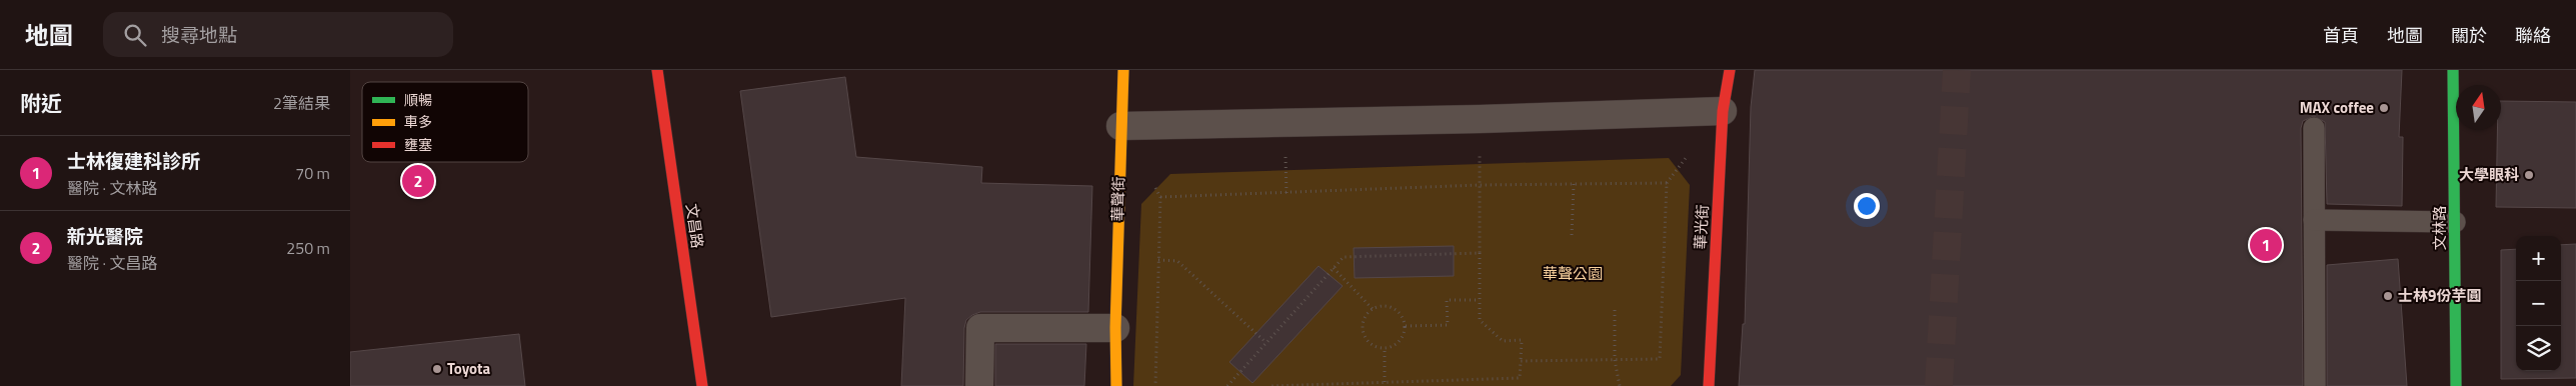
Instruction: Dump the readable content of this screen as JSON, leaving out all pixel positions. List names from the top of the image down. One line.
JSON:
{"streets":{"street":["華聲街","文昌路","華光街","文林路"]},"parks":["華聲公園"],"places":["MAX coffee","大學眼科","士林9份芋圓","Toyota"],"legend":["順暢","車多","壅塞"],"north":"top","page":{"header":"地圖","search":"搜尋地點","nav":["首頁","地圖","關於","聯絡"],"heading":["附近","2筆結果"],"list":[{"mark":"1","name":"士林復建科診所","note":"醫院 · 文林路","value":"70 m"},{"mark":"2","name":"新光醫院","note":"醫院 · 文昌路","value":"250 m"}],"pins":["2","1"],"map_buttons":["+","−"]}}
